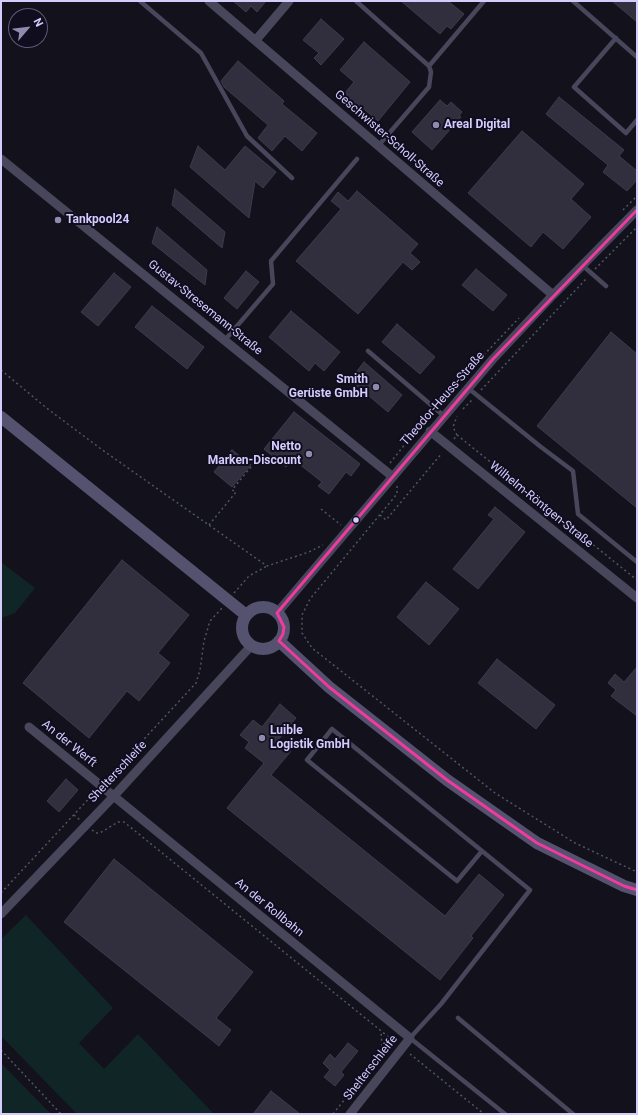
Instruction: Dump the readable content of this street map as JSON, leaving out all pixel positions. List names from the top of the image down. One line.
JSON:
{"streets":{"street":["Geschwister-Scholl-Straße","Gustav-Stresemann-Straße","Theodor-Heuss-Straße","Wilhelm-Röntgen-Straße","An der Werft","Shelterschleife","An der Rollbahn"]},"crossings":[["Geschwister-Scholl-Straße","Theodor-Heuss-Straße"],["Gustav-Stresemann-Straße","Theodor-Heuss-Straße"],["Theodor-Heuss-Straße","Wilhelm-Röntgen-Straße"],["Theodor-Heuss-Straße","Shelterschleife"],["An der Werft","Shelterschleife"],["An der Werft","An der Rollbahn"],["Shelterschleife","An der Rollbahn"]],"places":["Areal Digital","Tankpool24","Smith Gerüste GmbH","Netto Marken-Discount","Luible Logistik GmbH"],"north":"top right"}
